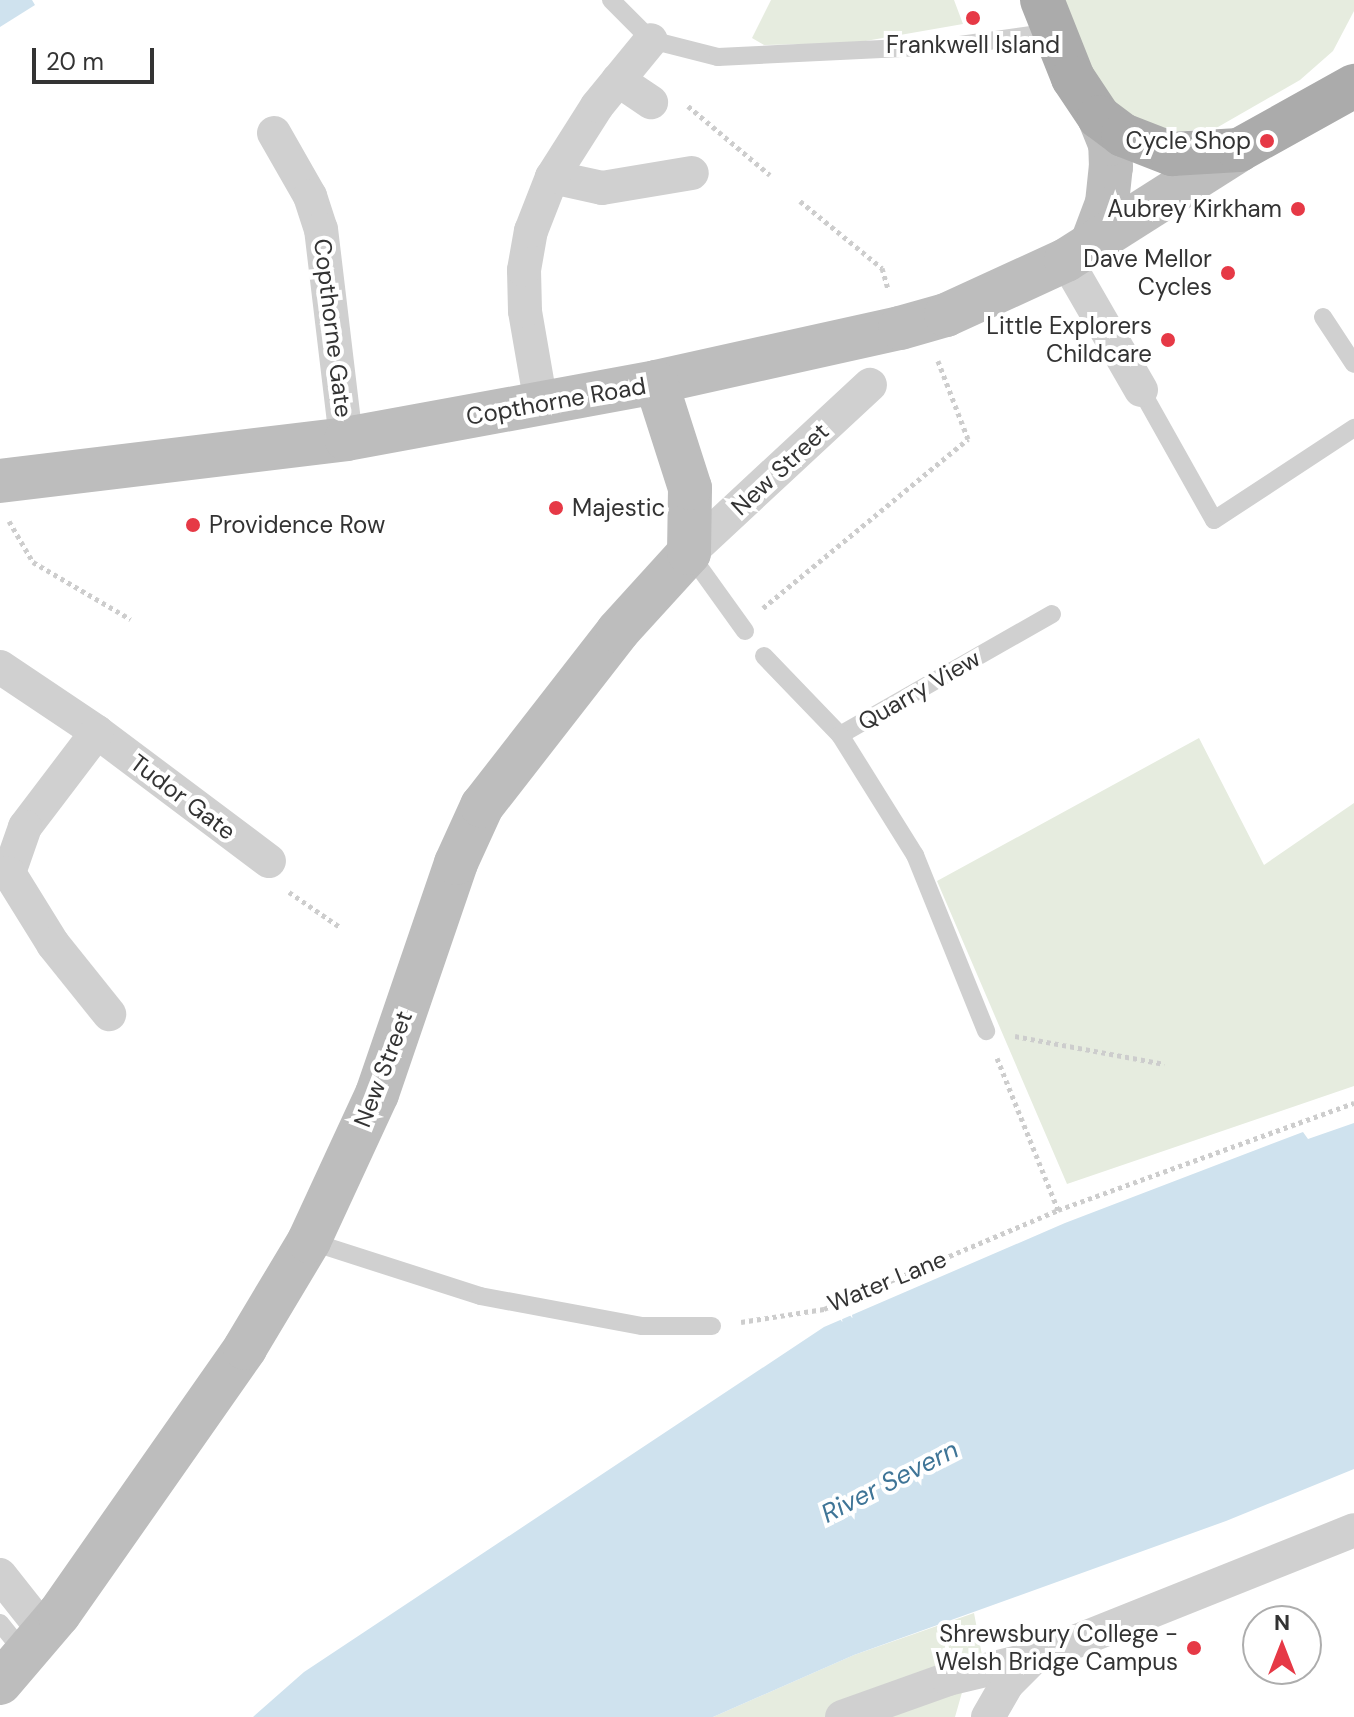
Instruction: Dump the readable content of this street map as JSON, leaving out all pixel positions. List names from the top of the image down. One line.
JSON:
{"streets":{"street":["Copthorne Gate","Copthorne Road","New Street","Tudor Gate"],"lane":["Quarry View"],"path":["Water Lane"]},"crossings":[["Copthorne Gate","Copthorne Road"],["Copthorne Road","New Street"]],"water":["River Severn"],"places":["Frankwell Island","Cycle Shop","Aubrey Kirkham","Dave Mellor Cycles","Little Explorers Childcare","Majestic","Providence Row","Shrewsbury College - Welsh Bridge Campus"],"scale_bar":"20 m","north":"top"}
